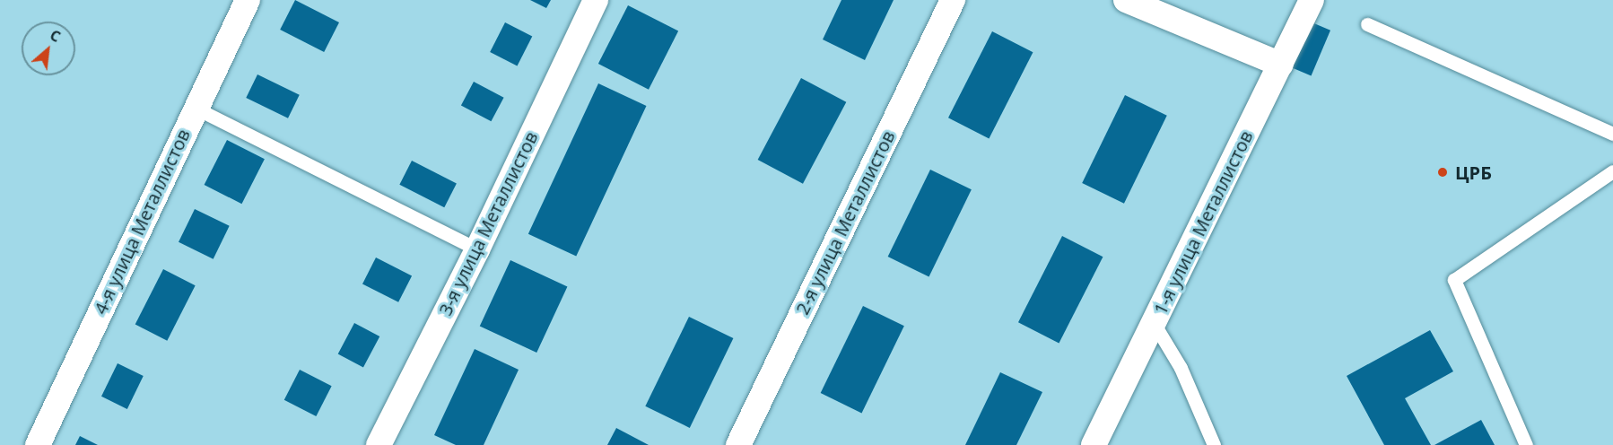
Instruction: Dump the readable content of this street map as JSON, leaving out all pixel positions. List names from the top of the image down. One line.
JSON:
{"streets":{"street":["4-я улица Металлистов","2-я улица Металлистов","1-я улица Металлистов","3-я улица Металлистов"]},"places":["ЦРБ"],"north":"top right"}
